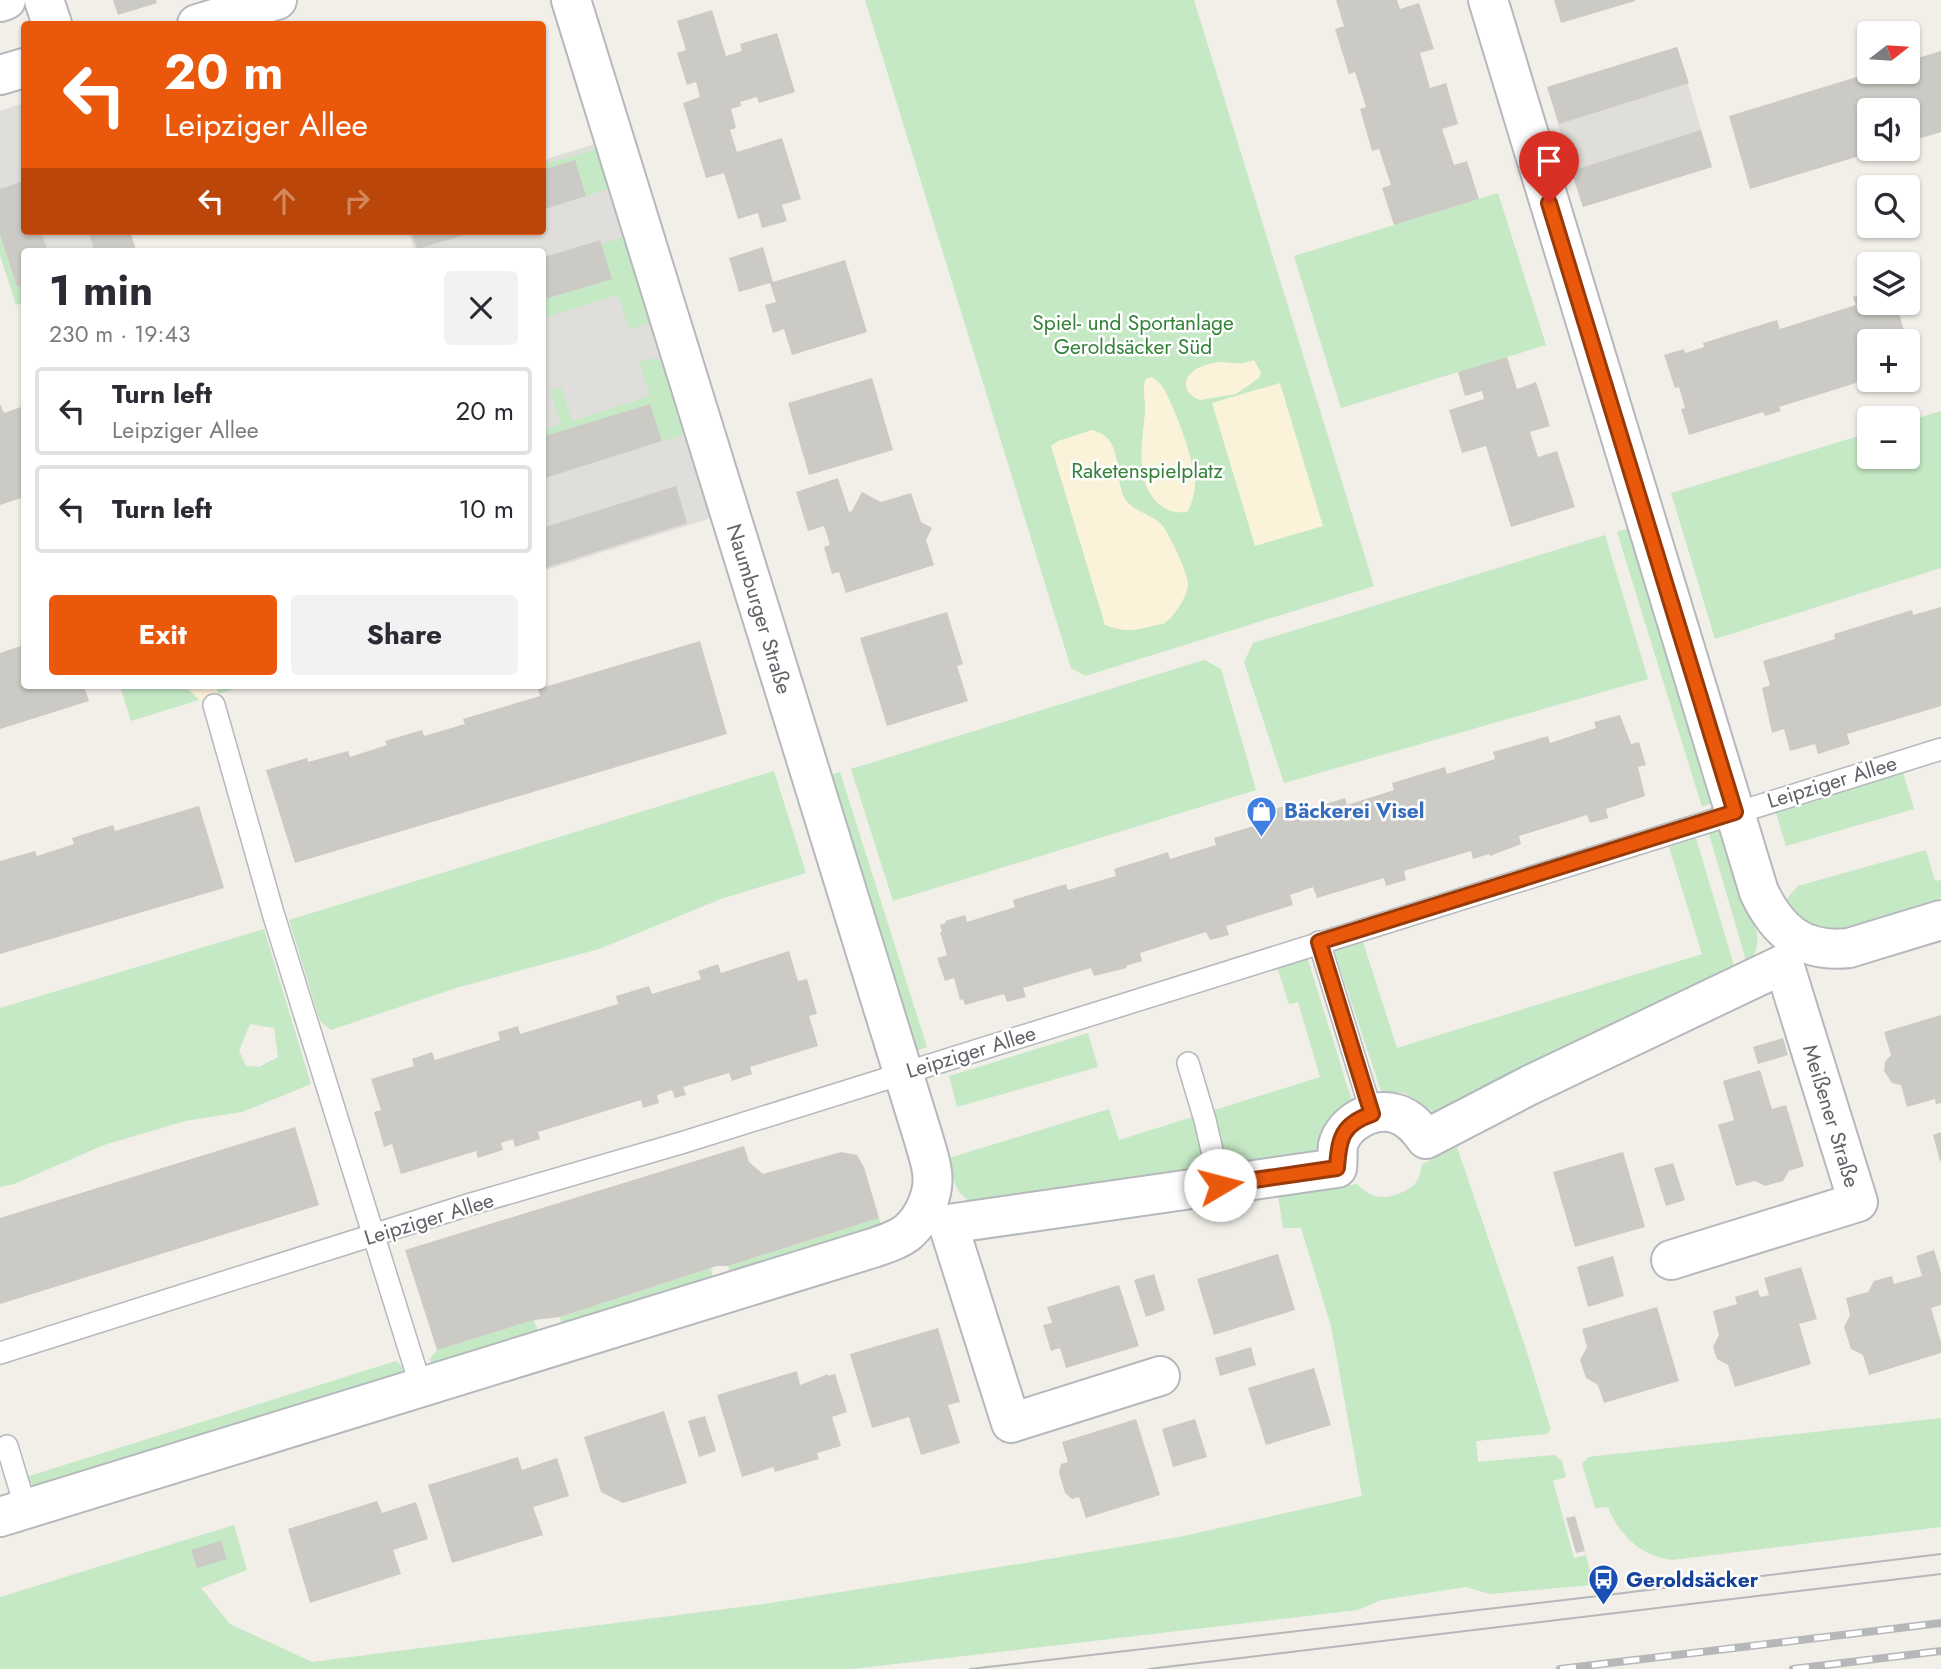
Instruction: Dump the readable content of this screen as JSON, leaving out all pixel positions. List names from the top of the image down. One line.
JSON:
{"streets":{"street":["Naumburger Straße","Meißener Straße"],"lane":["Leipziger Allee"]},"crossings":[["Naumburger Straße","Leipziger Allee"],["Leipziger Allee","Meißener Straße"]],"parks":["Spiel- und Sportanlage Geroldsäcker Süd","Raketenspielplatz"],"places":{"shop":["Bäckerei Visel"],"bus stop":["Geroldsäcker"]},"north":"right","page":{"map_buttons":["+","−"],"turn":["20 m","Leipziger Allee"],"heading":["1 min","230 m · 19:43"],"list":[{"name":"Turn left","note":"Leipziger Allee","value":"20 m"},{"name":"Turn left","value":"10 m"}],"buttons":["Exit","Share"]}}
